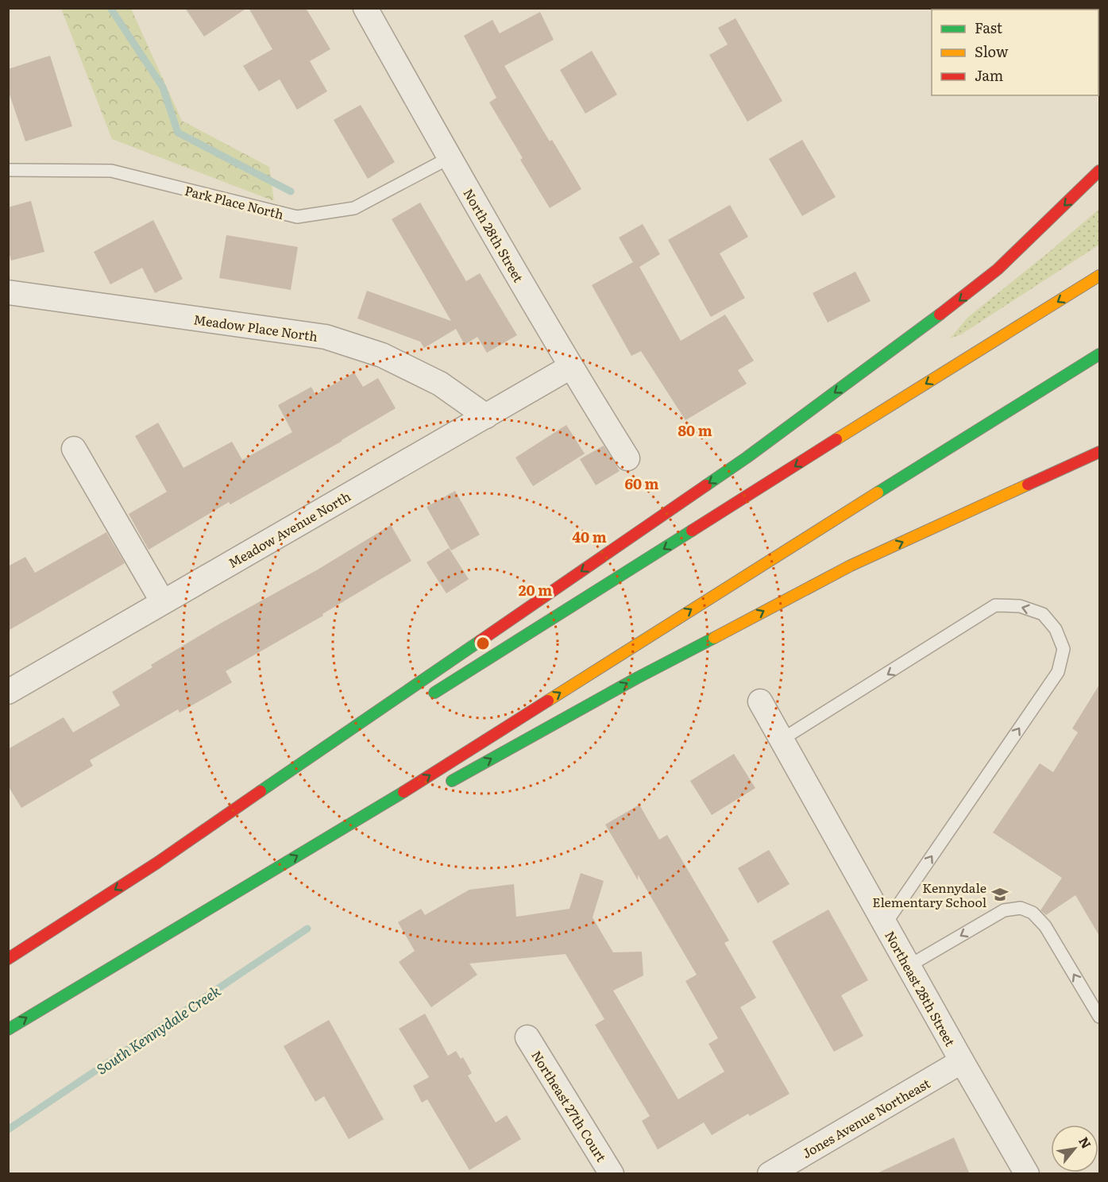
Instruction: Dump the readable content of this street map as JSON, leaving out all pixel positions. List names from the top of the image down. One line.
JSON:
{"streets":{"street":["North 28th Street","Meadow Place North","Meadow Avenue North","Northeast 28th Street","Northeast 27th Court","Jones Avenue Northeast"],"lane":["Park Place North"]},"crossings":[["Park Place North","North 28th Street"],["North 28th Street","Meadow Avenue North"],["Meadow Place North","Meadow Avenue North"],["Northeast 28th Street","Jones Avenue Northeast"]],"water":["South Kennydale Creek"],"places":{"school or university":["Kennydale Elementary School"]},"legend":["Fast","Slow","Jam"],"north":"top right","rings":["80 m","60 m","40 m","20 m"]}
